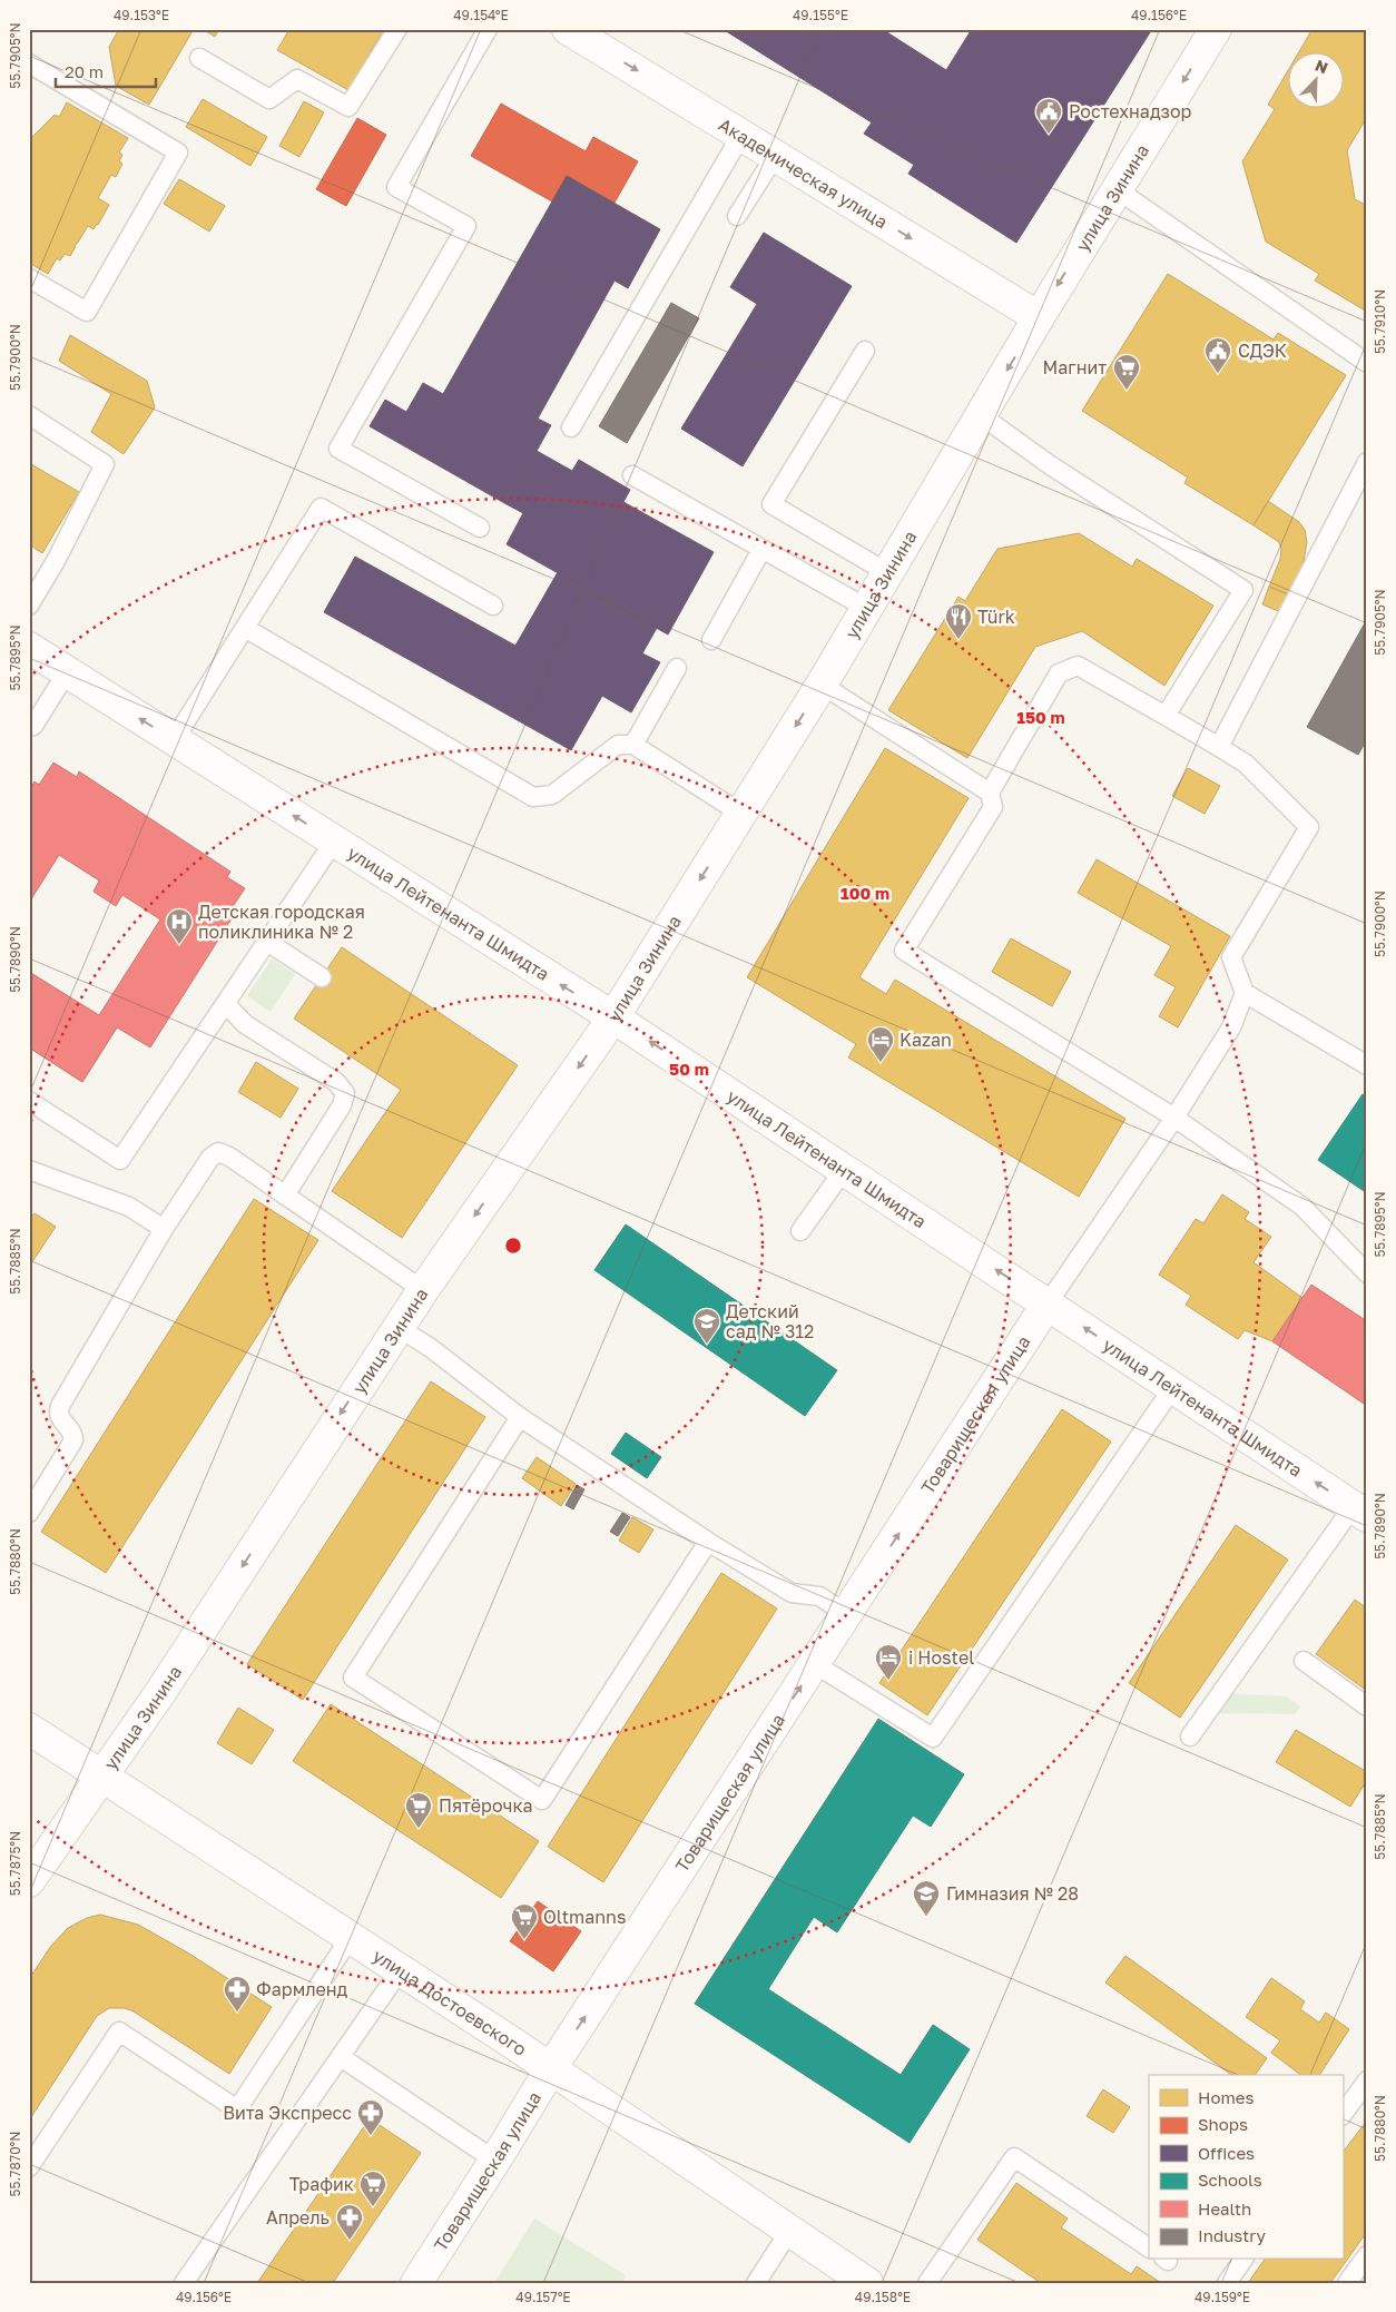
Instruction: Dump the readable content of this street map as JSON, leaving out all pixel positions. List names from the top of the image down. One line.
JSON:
{"streets":{"street":["Академическая улица","улица Зинина","улица Лейтенанта Шмидта","Товарищеская улица","улица Достоевского"]},"crossings":[["Академическая улица","улица Зинина"],["улица Зинина","улица Лейтенанта Шмидта"],["улица Зинина","улица Достоевского"],["улица Лейтенанта Шмидта","Товарищеская улица"],["Товарищеская улица","улица Достоевского"]],"one_way":["Академическая улица","улица Зинина","улица Лейтенанта Шмидта","Товарищеская улица"],"places":{"public building":["Ростехнадзор","СДЭК"],"supermarket":["Магнит","Пятёрочка","Oltmanns","Трафик"],"restaurant":["Türk"],"hospital":["Детская городская поликлиника № 2"],"hotel":["Kazan","i Hostel"],"school or university":["Детский сад № 312","Гимназия № 28"],"pharmacy":["Фармленд","Вита Экспресс","Апрель"]},"legend":["Homes","Shops","Offices","Schools","Health","Industry"],"scale_bar":"20 m","north":"top right","coordinates":["49.153°E","49.154°E","49.155°E","49.156°E","55.7905°N","55.7910°N","55.7900°N","55.7895°N","55.7890°N","55.7885°N","55.7880°N","55.7875°N","55.7870°N","49.157°E","49.158°E","49.159°E"],"rings":["150 m","100 m","50 m"]}
